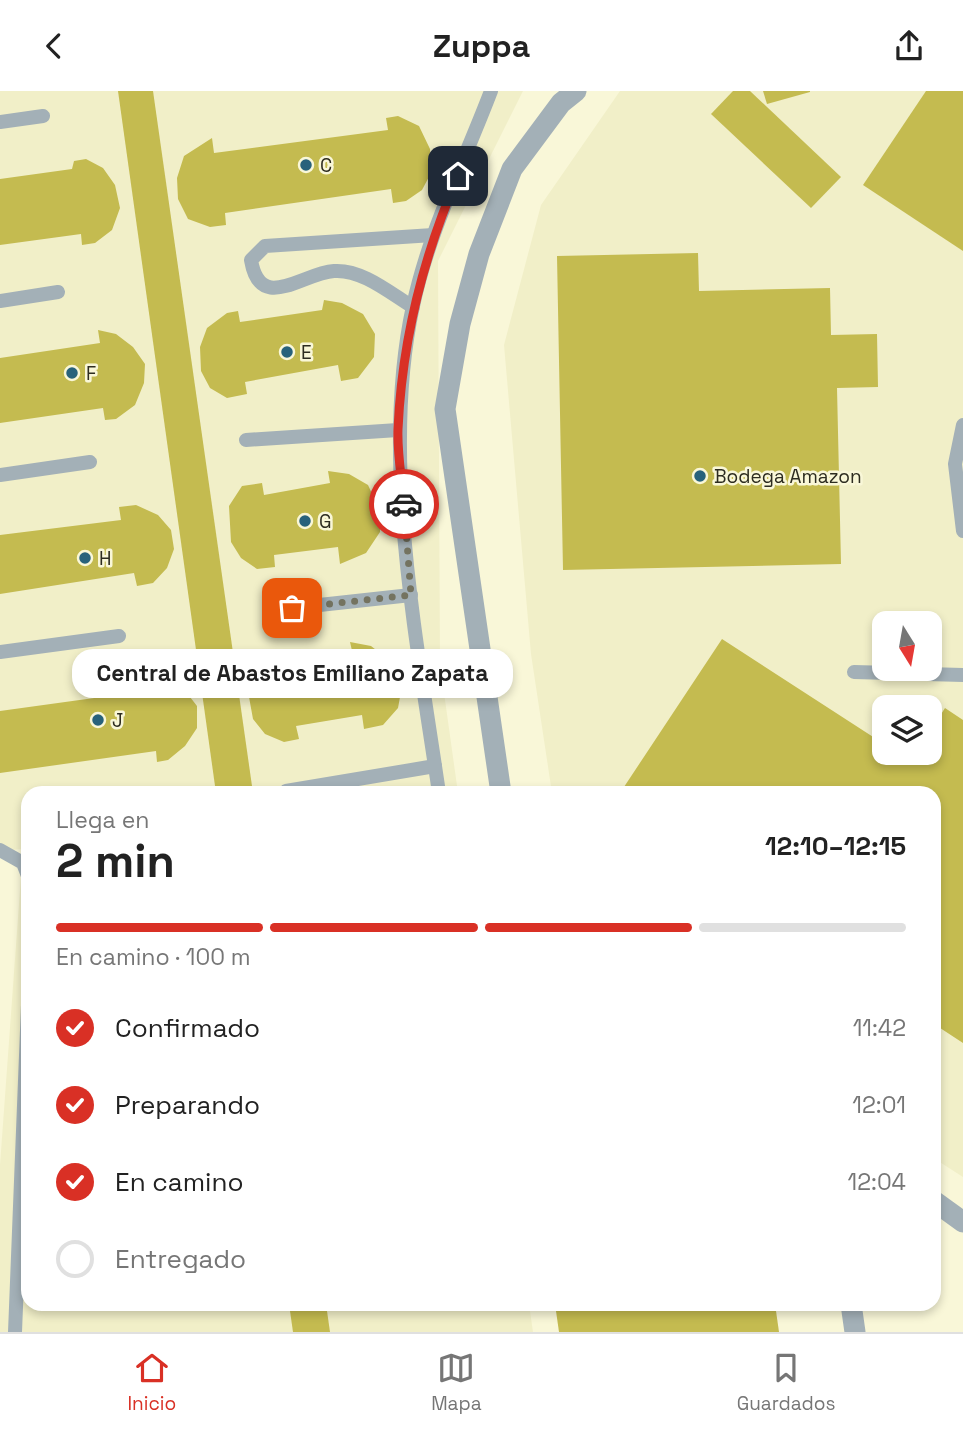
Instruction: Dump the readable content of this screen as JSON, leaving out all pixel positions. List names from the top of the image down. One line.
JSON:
{"places":["C","E","F","Bodega Amazon","G","H","Central de Abastos Emiliano Zapata","J"],"north":"bottom","page":{"header":"Zuppa","bubble":"Central de Abastos Emiliano Zapata","heading":["2 min","Llega en","12:10–12:15"],"bar":"En camino · 100 m","list":[["Confirmado","11:42"],["Preparando","12:01"],["En camino","12:04"],"Entregado"],"tabs":["Inicio","Mapa","Guardados"]}}
